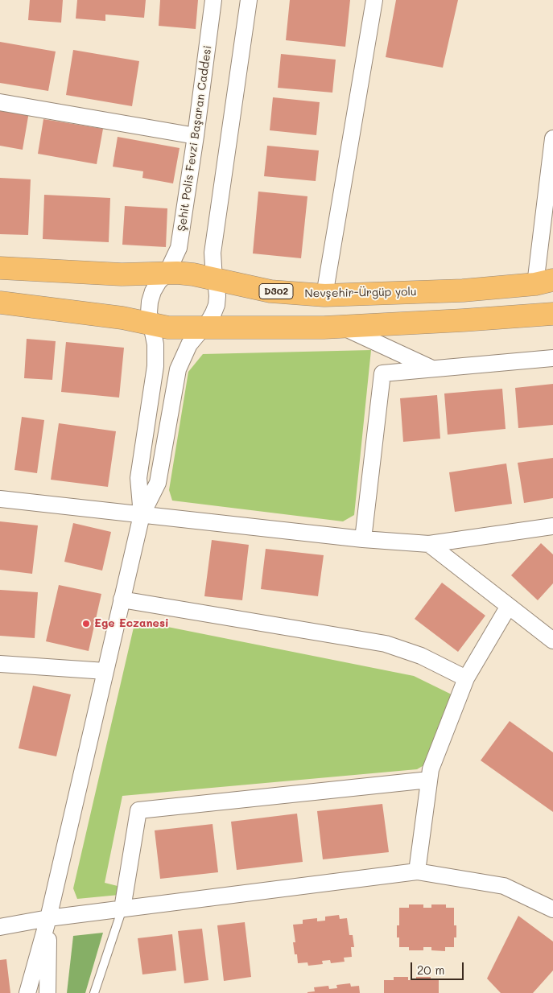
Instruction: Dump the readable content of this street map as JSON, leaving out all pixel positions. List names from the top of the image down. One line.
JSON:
{"streets":{"highway":["D302","Nevşehir-Ürgüp yolu"],"street":["Şehit Polis Fevzi Başaran Caddesi"]},"crossings":[["Şehit Polis Fevzi Başaran Caddesi","Nevşehir-Ürgüp yolu"]],"places":["Ege Eczanesi"],"scale_bar":"20 m"}
